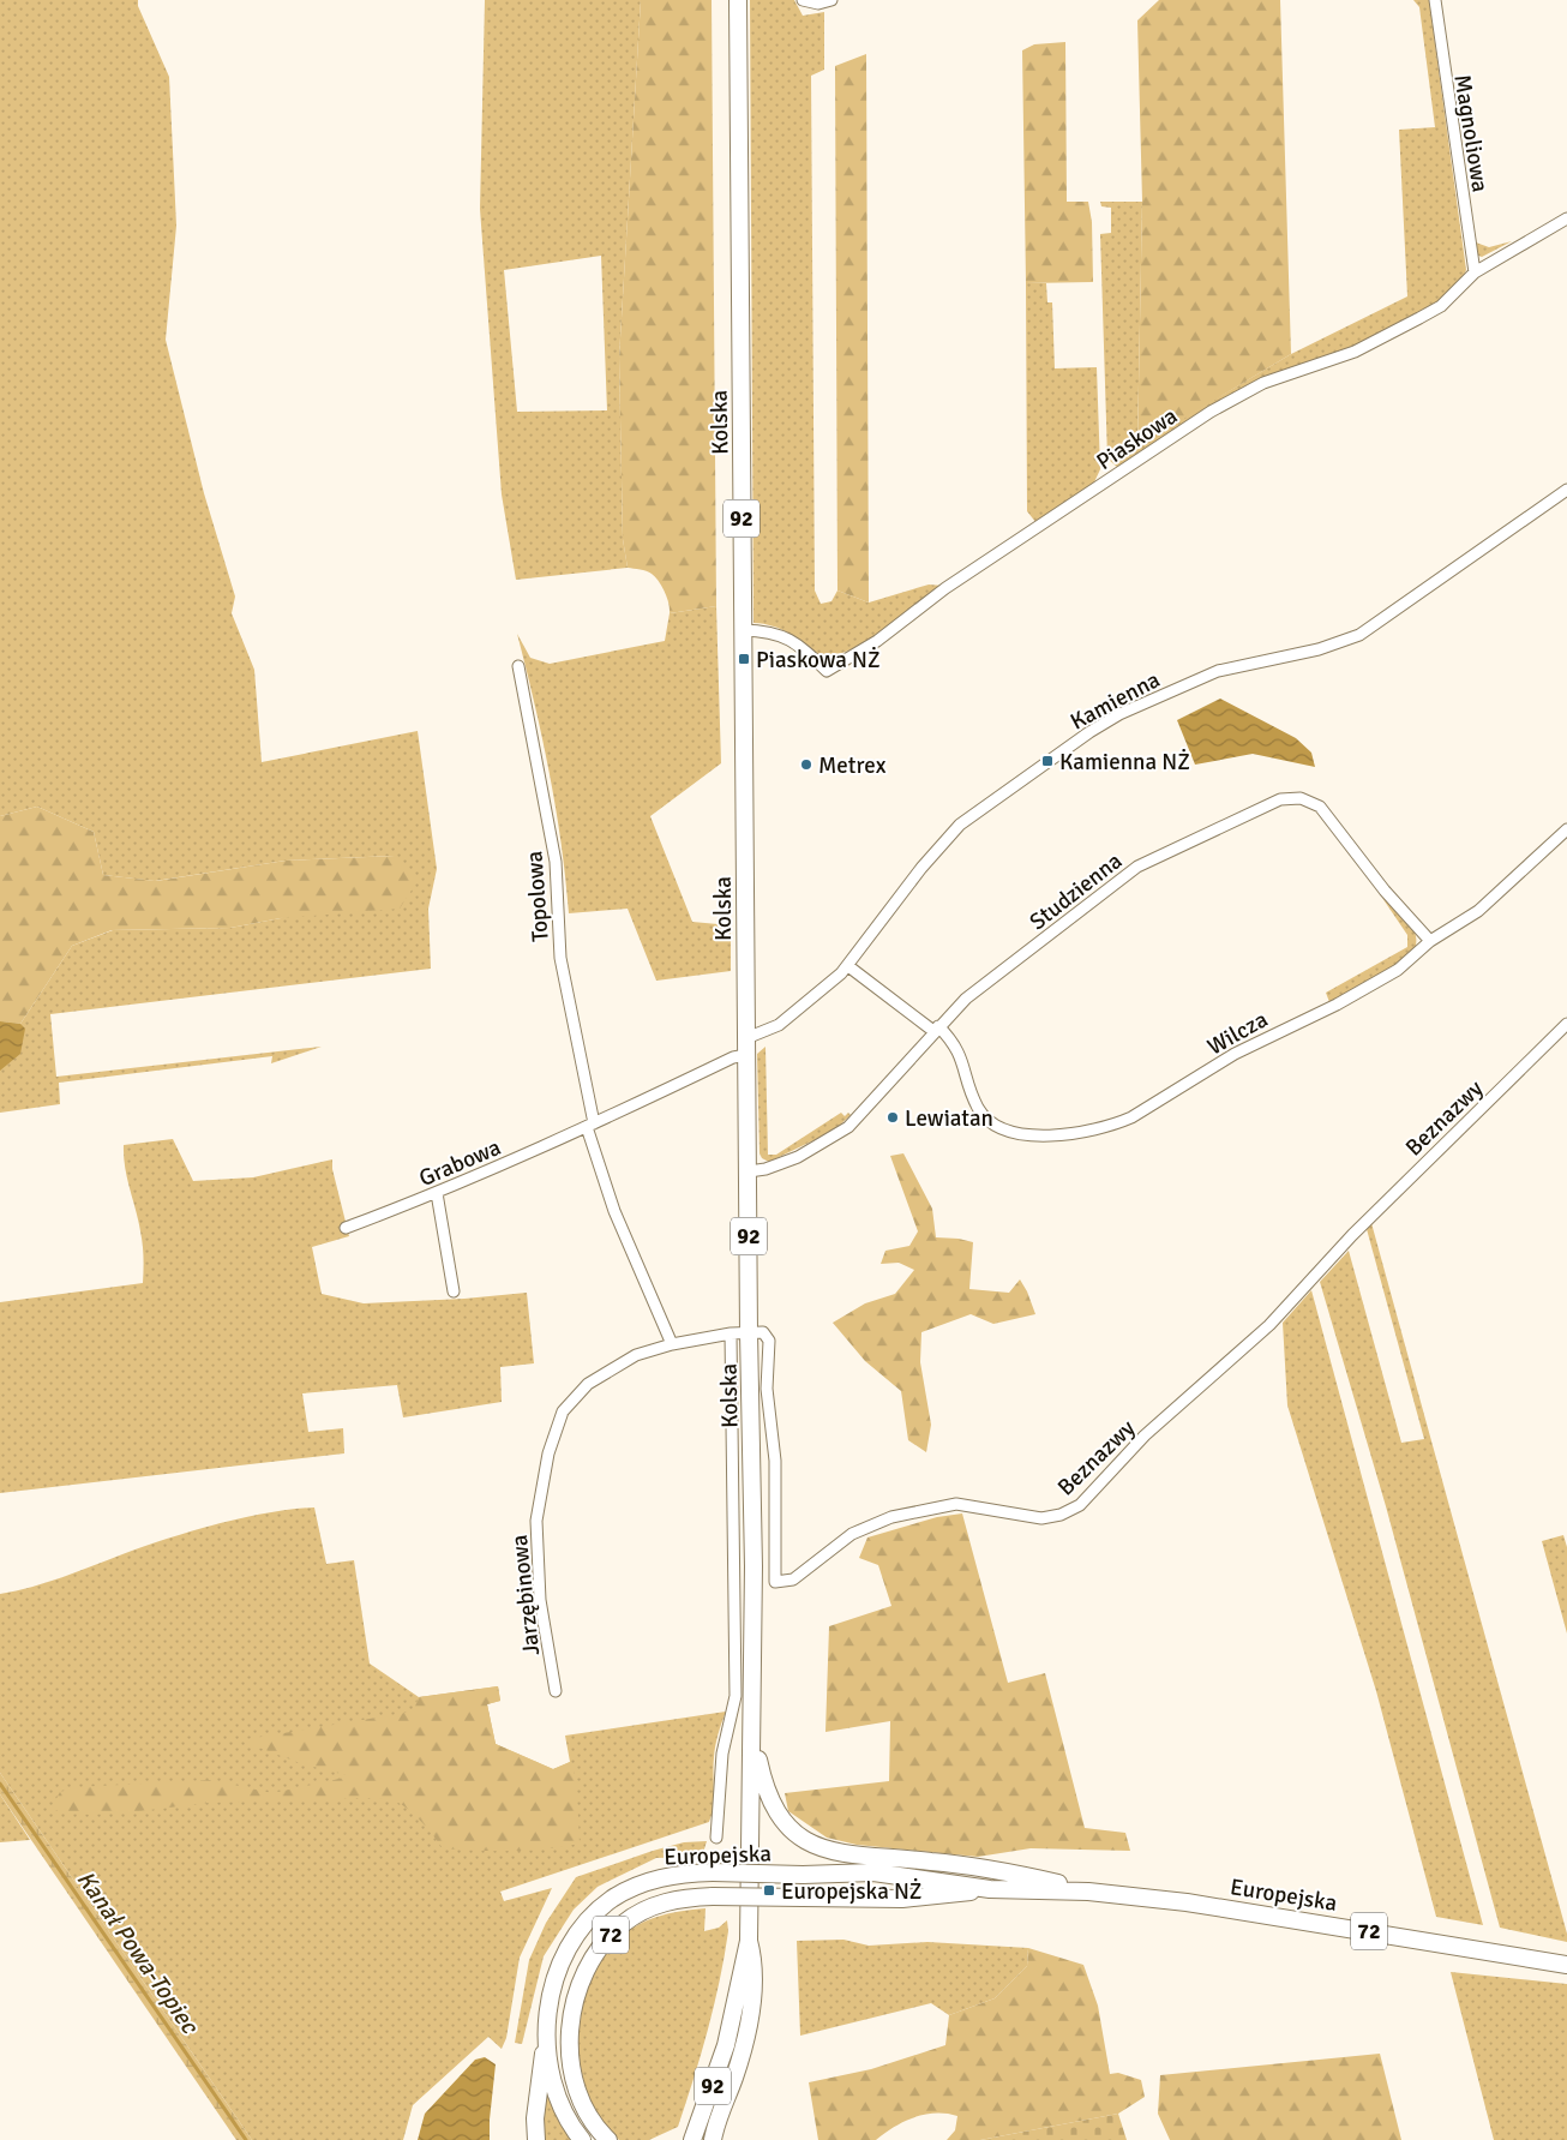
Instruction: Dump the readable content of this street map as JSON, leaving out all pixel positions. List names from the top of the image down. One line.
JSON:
{"streets":{"main road":["Kolska","92","Europejska","72"],"street":["Magnoliowa","Piaskowa","Kamienna","Studzienna","Topolowa","Wilcza","Beznazwy","Grabowa","Jarzębinowa"]},"crossings":[["Magnoliowa","Piaskowa"],["Kolska","Piaskowa"],["Kolska","92"],["Kolska","Kamienna"],["Kolska","Studzienna"],["Kolska","Beznazwy"],["Kolska","72"],["Kamienna","Wilcza"],["Studzienna","Wilcza"],["Topolowa","Grabowa"],["Topolowa","Jarzębinowa"],["Europejska","72"]],"water":["Kanał Powa-Topiec"],"places":{"transit":["Piaskowa NŻ","Kamienna NŻ","Europejska NŻ"],"other":["Metrex","Lewiatan"]}}
